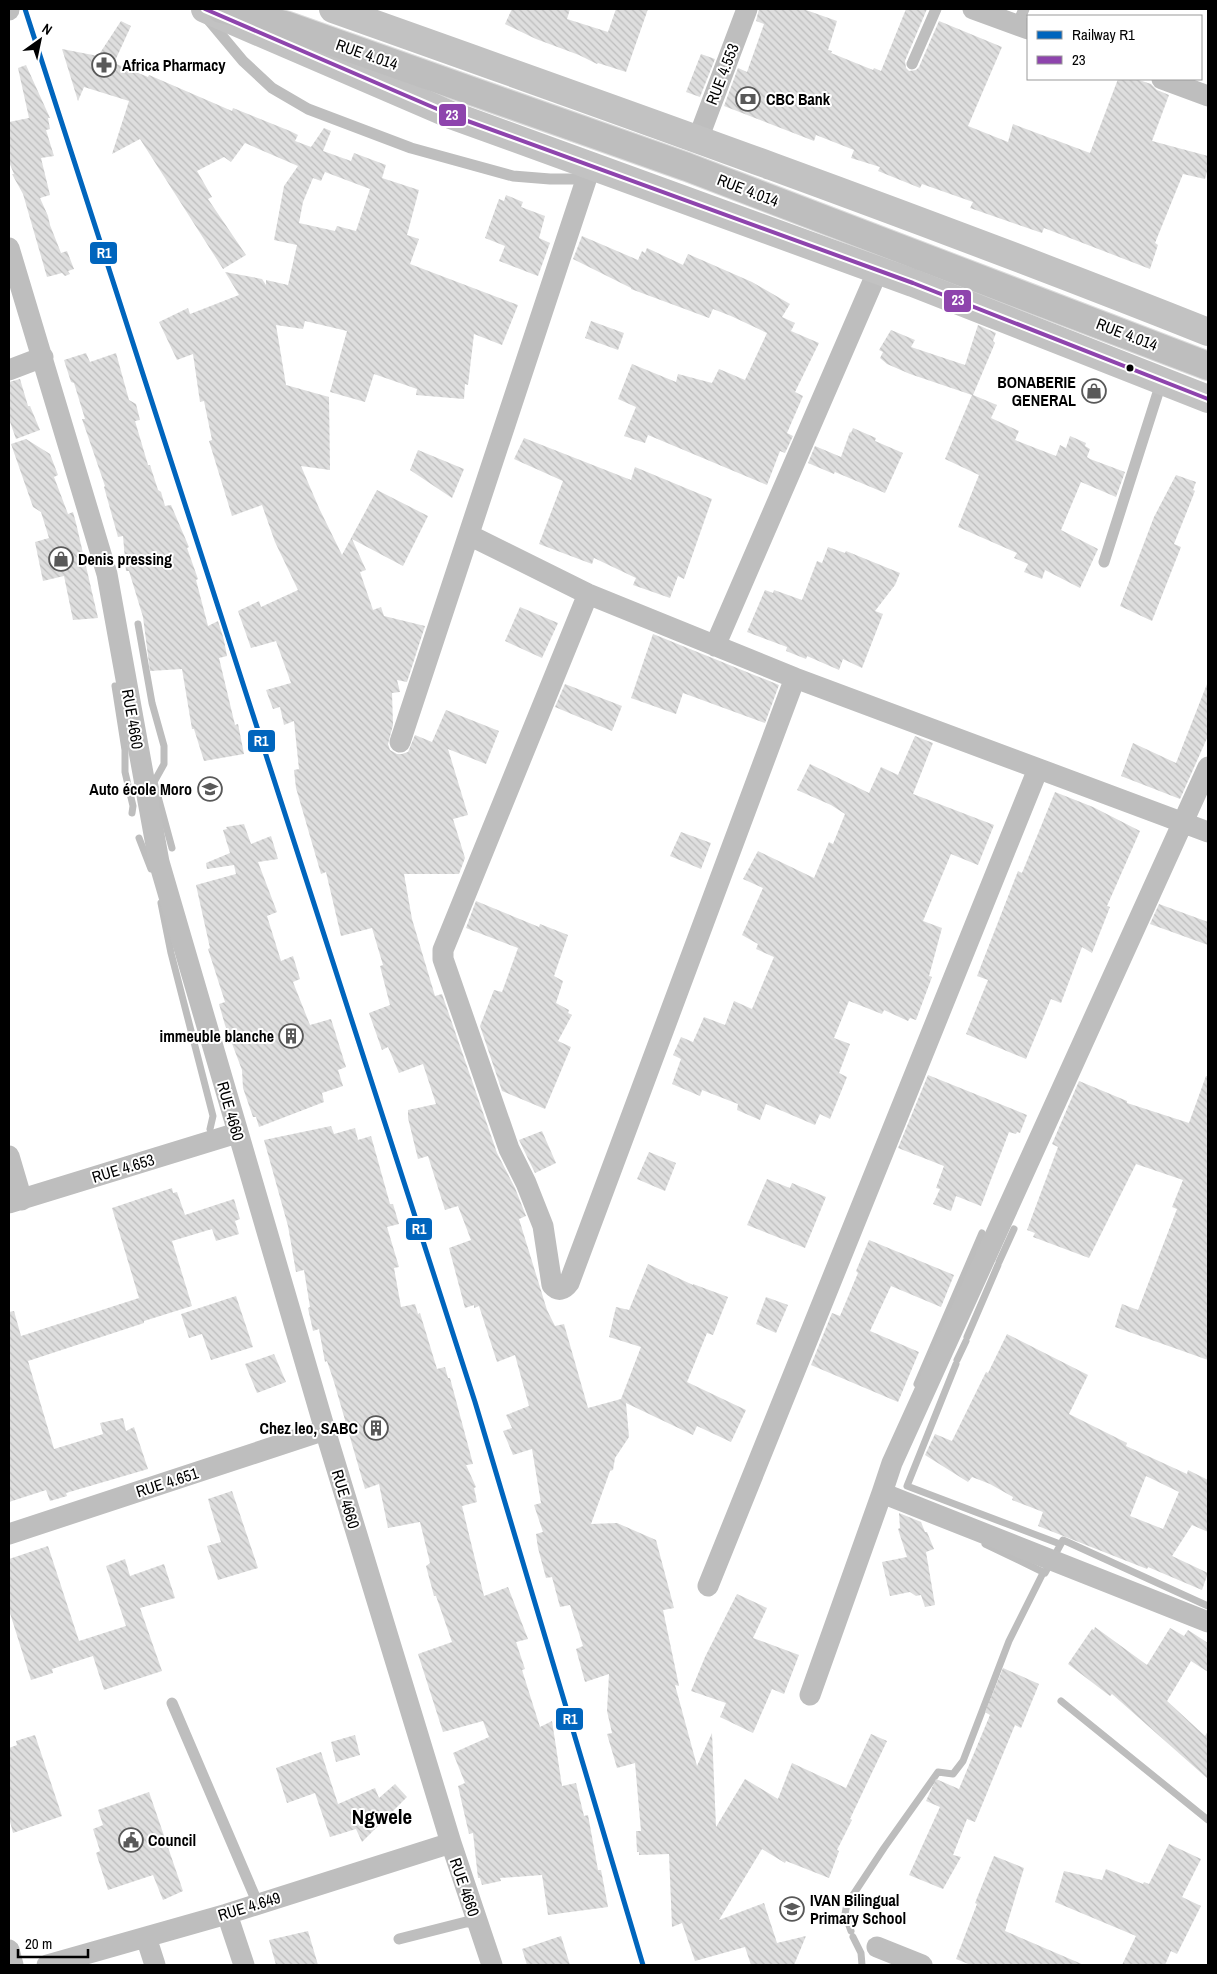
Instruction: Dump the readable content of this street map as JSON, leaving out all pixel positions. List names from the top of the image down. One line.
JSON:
{"streets":{"highway":["RUE 4.014"],"street":["RUE 4.553","RUE 4660","RUE 4.653","RUE 4.651","RUE 4.649"]},"crossings":[["RUE 4660","RUE 4.653"],["RUE 4660","RUE 4.651"],["RUE 4660","RUE 4.649"]],"districts":["Ngwele"],"places":{"pharmacy":["Africa Pharmacy"],"bank":["CBC Bank"],"shop":["BONABERIE GENERAL","Denis pressing"],"school or university":["Auto école Moro","IVAN Bilingual Primary School"],"building":["immeuble blanche","Chez leo, SABC"],"public building":["Council"]},"lines":["rail line R1","transit line 23"],"legend":["Railway R1","23"],"scale_bar":"20 m","north":"top right"}
